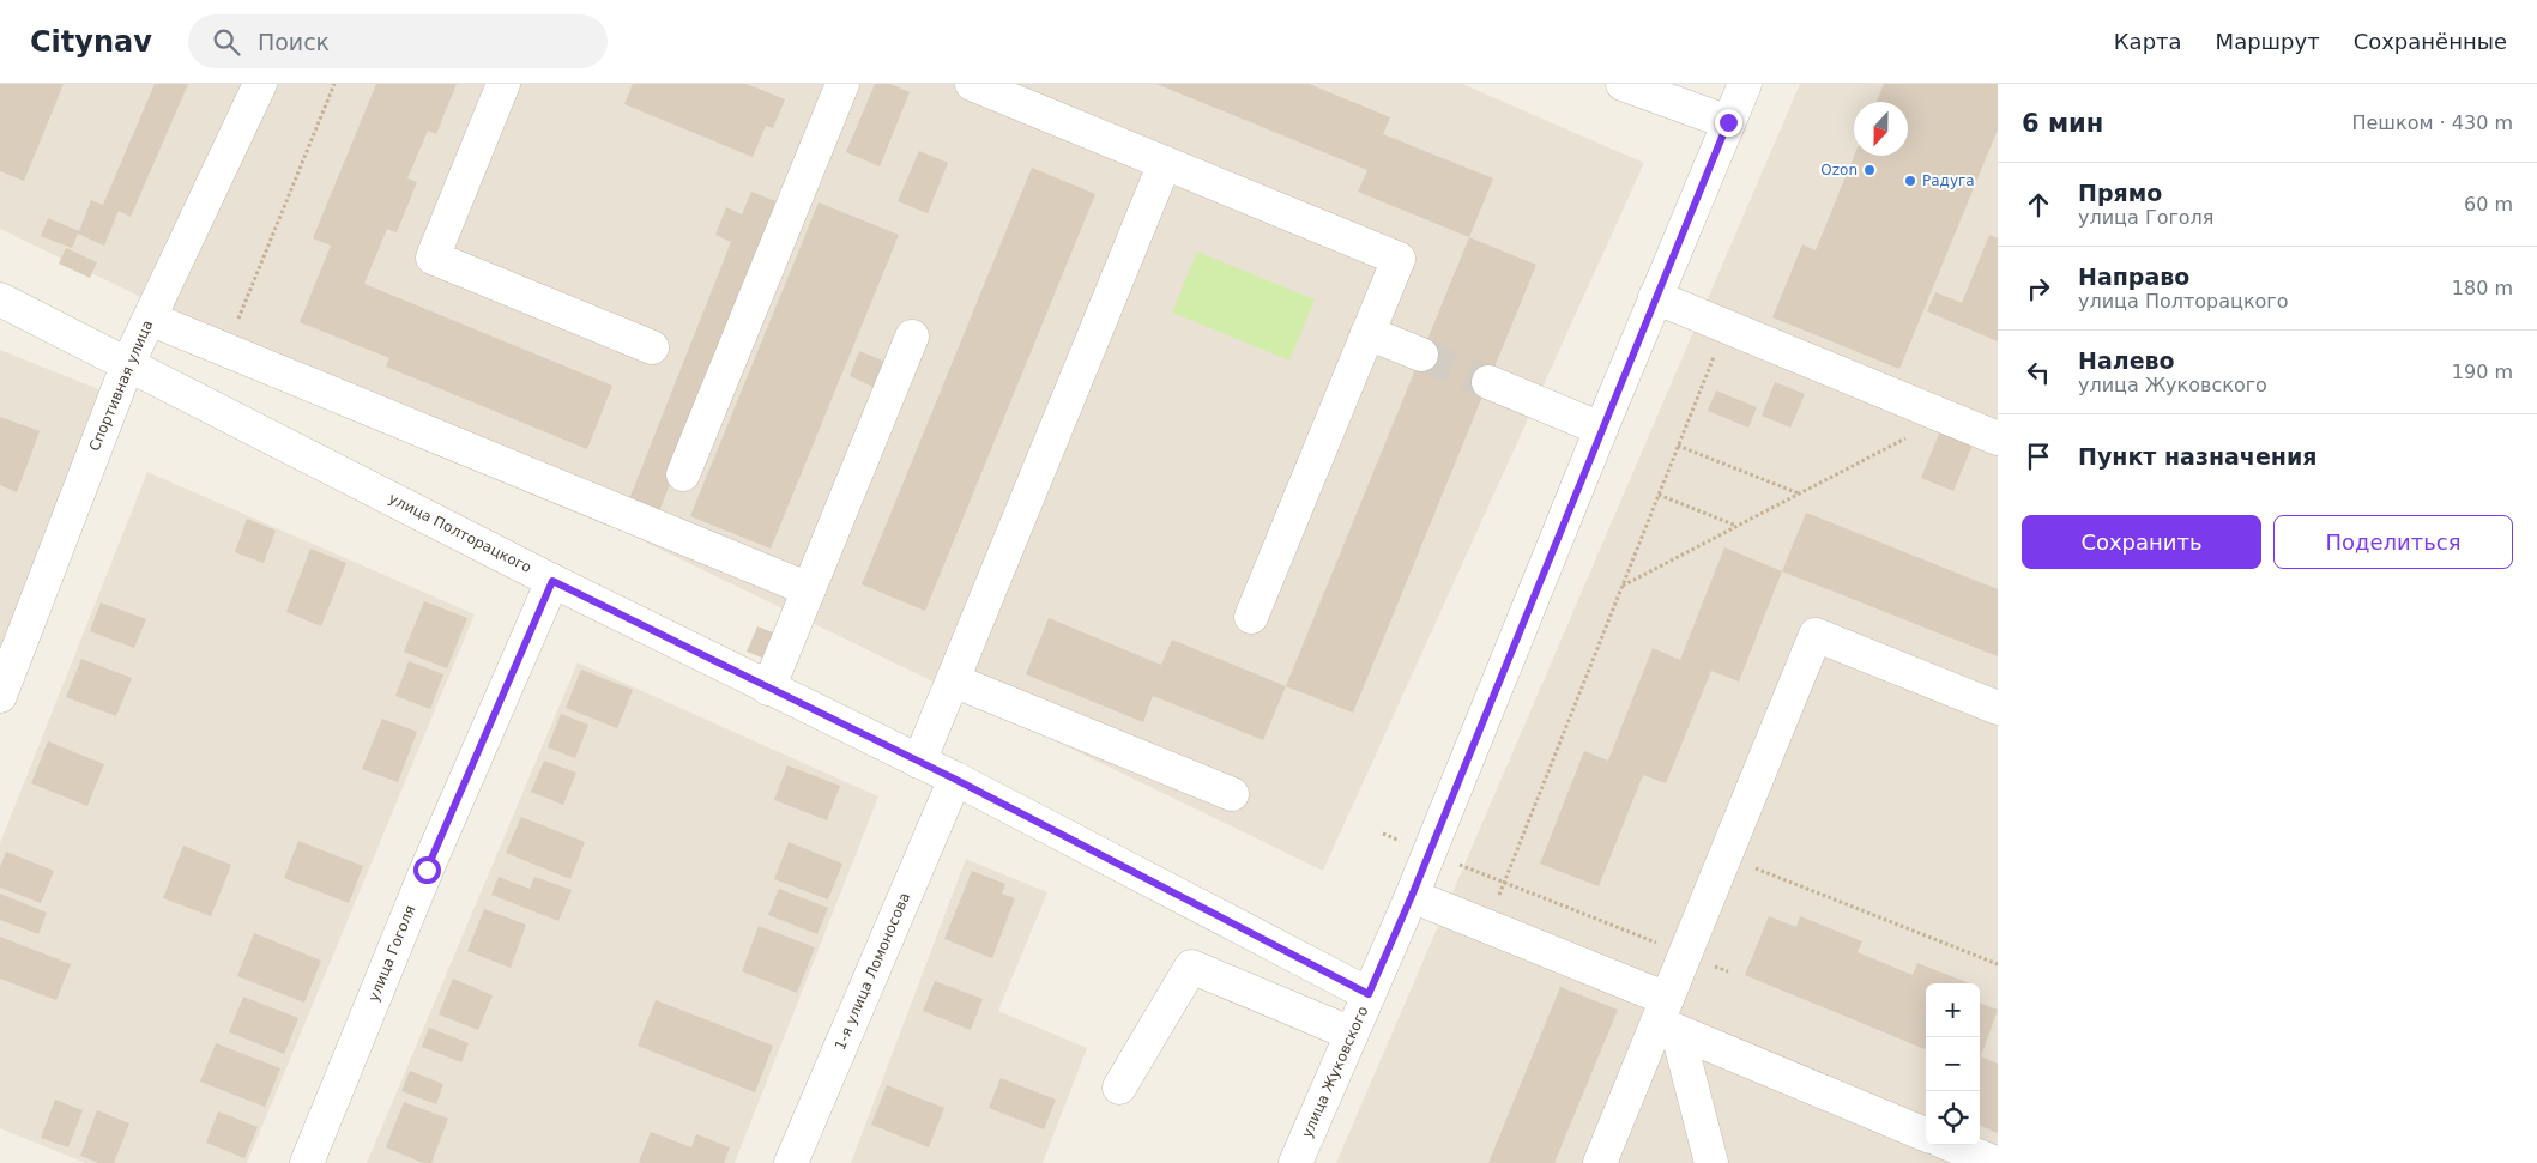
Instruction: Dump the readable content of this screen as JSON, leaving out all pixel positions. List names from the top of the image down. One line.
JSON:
{"streets":{"street":["Спортивная улица","улица Полторацкого","улица Гоголя","1-я улица Ломоносова","улица Жуковского"]},"crossings":[["Спортивная улица","улица Полторацкого"],["улица Полторацкого","улица Гоголя"],["улица Полторацкого","1-я улица Ломоносова"],["улица Полторацкого","улица Жуковского"]],"places":["Ozon","Радуга"],"north":"bottom","page":{"header":"Citynav","search":"Поиск","nav":["Карта","Маршрут","Сохранённые"],"heading":["6 мин","Пешком · 430 m"],"list":[["Прямо","улица Гоголя","60 m"],["Направо","улица Полторацкого","180 m"],["Налево","улица Жуковского","190 m"],"Пункт назначения"],"buttons":["Сохранить","Поделиться"],"map_buttons":["+","−"]}}
